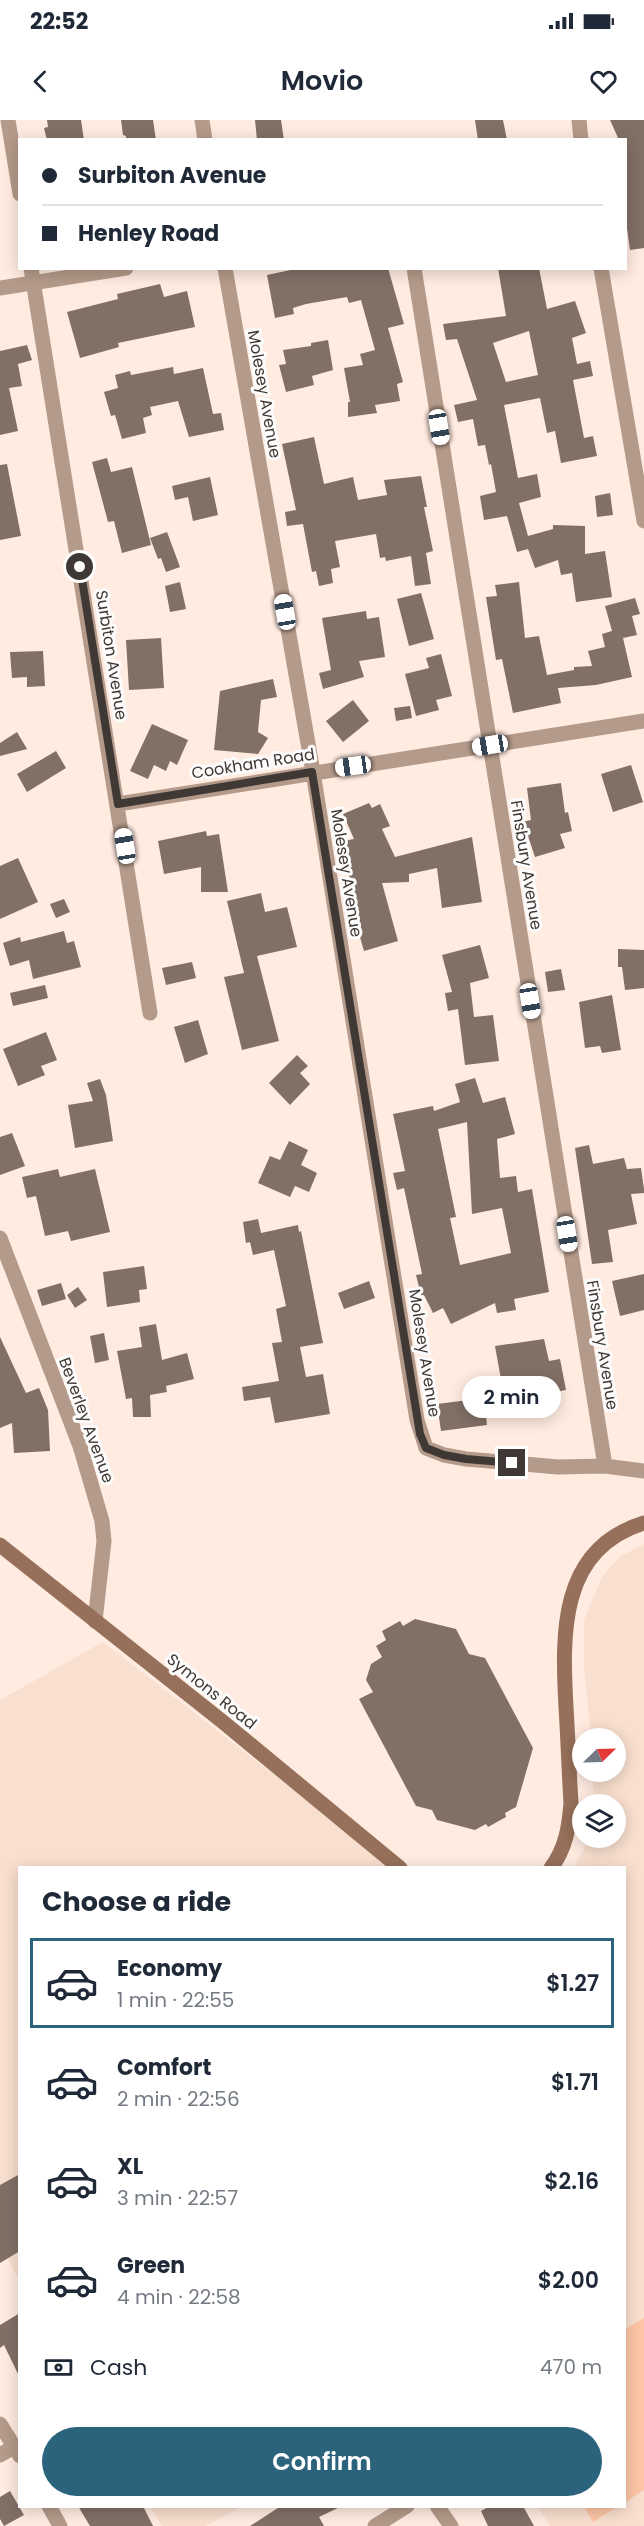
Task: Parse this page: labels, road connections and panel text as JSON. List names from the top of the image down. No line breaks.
{"streets":{"main road":["Symons Road"],"street":["Molesey Avenue","Surbiton Avenue","Cookham Road","Finsbury Avenue","Beverley Avenue"]},"crossings":[["Molesey Avenue","Cookham Road"],["Molesey Avenue","Finsbury Avenue"],["Surbiton Avenue","Cookham Road"],["Cookham Road","Finsbury Avenue"],["Beverley Avenue","Symons Road"]],"north":"top right","page":{"status":"22:52","header":"Movio","banner":["Surbiton Avenue","Henley Road"],"bubble":"2 min","heading":"Choose a ride","list":[{"name":"Economy","note":"1 min · 22:55","value":"$1.27"},{"name":"Comfort","note":"2 min · 22:56","value":"$1.71"},{"name":"XL","note":"3 min · 22:57","value":"$2.16"},{"name":"Green","note":"4 min · 22:58","value":"$2.00"}],"pay":["Cash","470 m"],"buttons":"Confirm"}}
